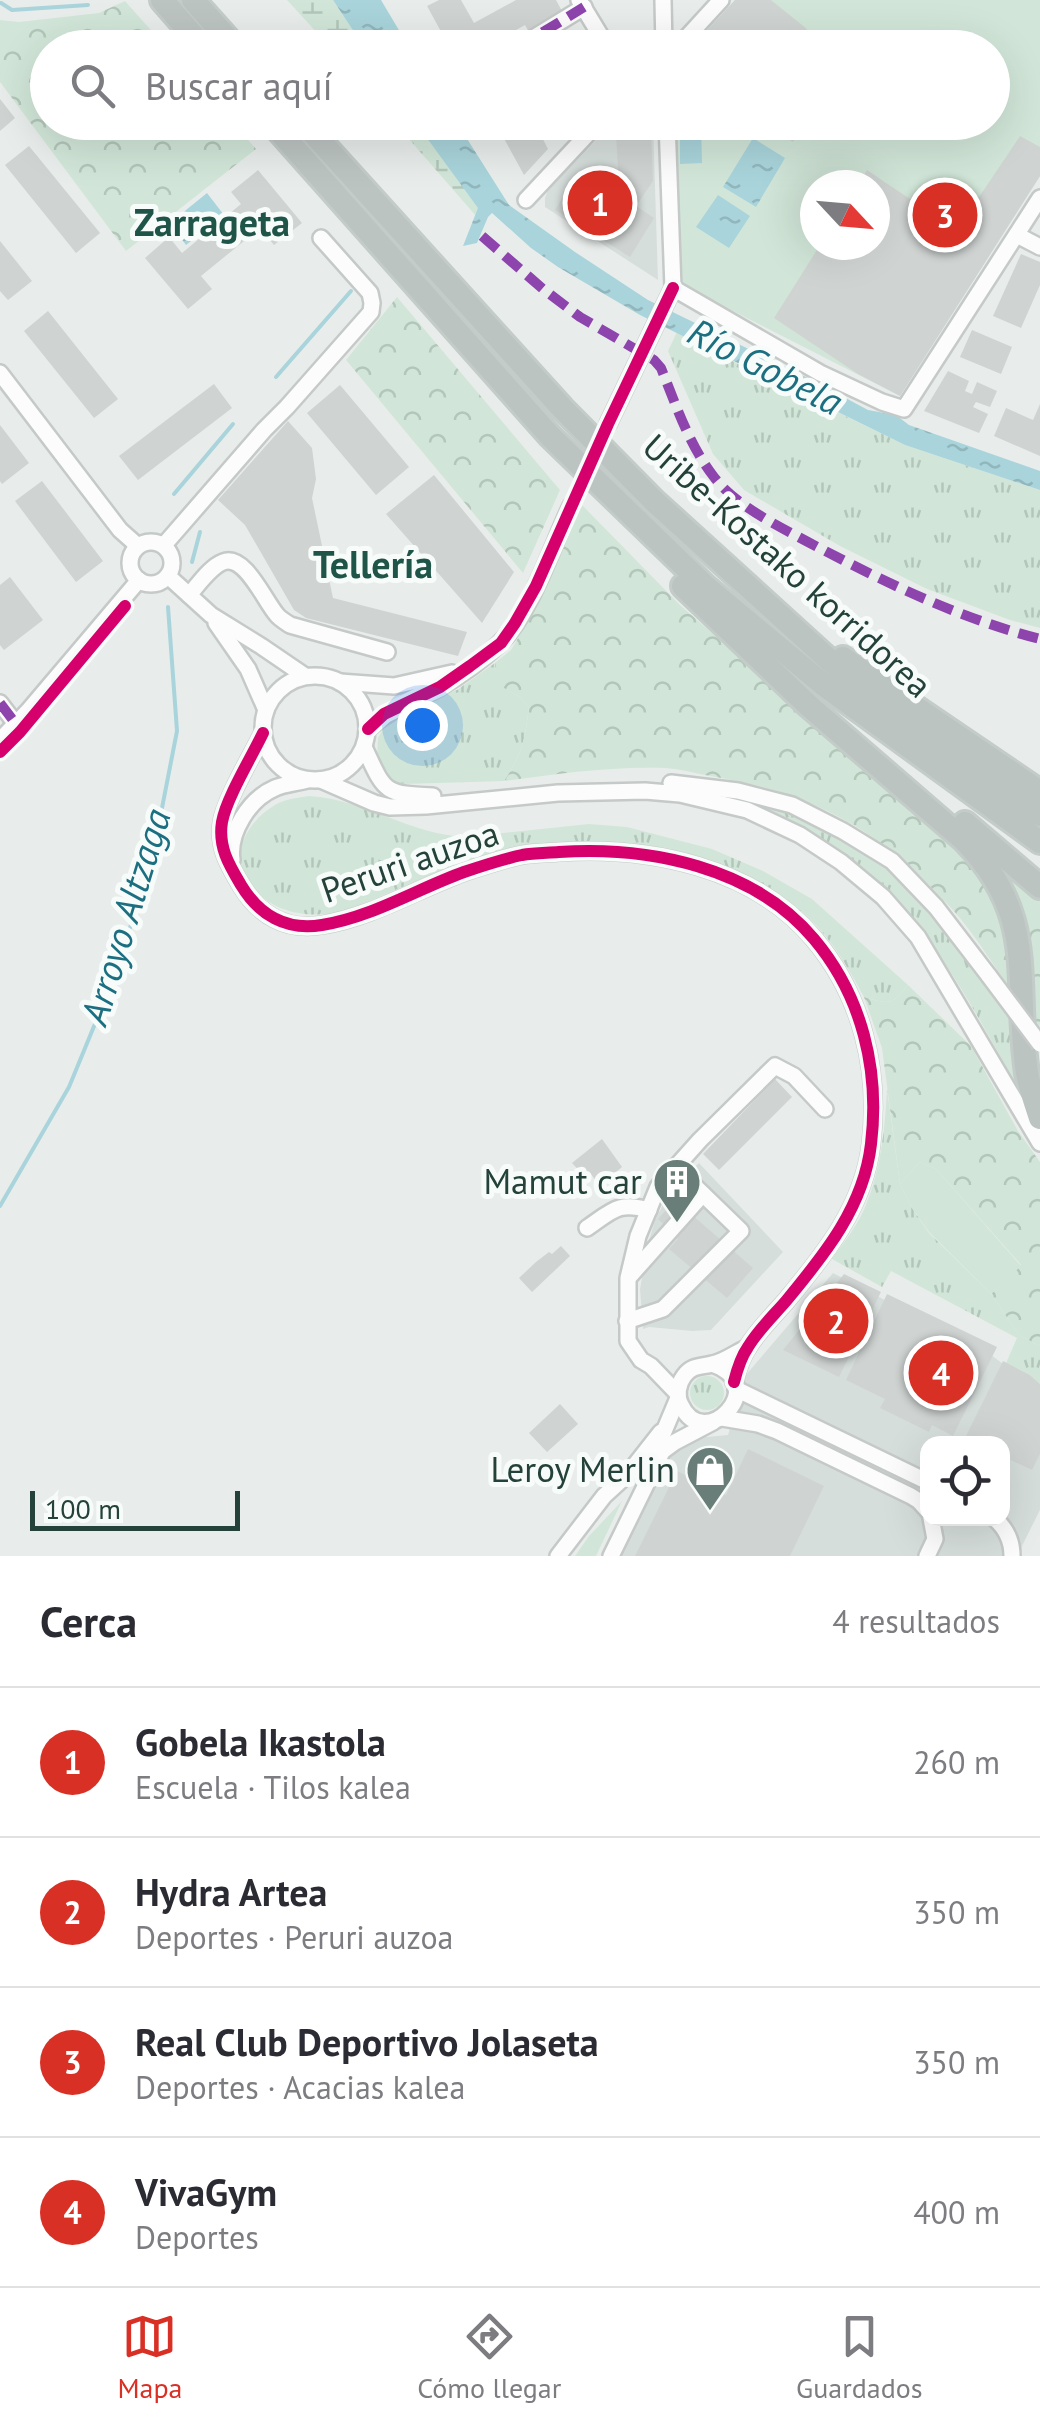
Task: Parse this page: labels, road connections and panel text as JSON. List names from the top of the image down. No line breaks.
{"streets":{"highway":["Uribe-Kostako korridorea"],"street":["Peruri auzoa"]},"districts":["Zarrageta","Tellería"],"water":["Río Gobela","Arroyo Altzaga"],"places":{"building":["Mamut car"],"shop":["Leroy Merlin"]},"scale_bar":"100 m","north":"bottom right","page":{"search":"Buscar aquí","pins":["1","3","2","4"],"scale":"100 m","heading":["Cerca","4 resultados"],"list":[{"mark":"1","name":"Gobela Ikastola","note":"Escuela · Tilos kalea","value":"260 m"},{"mark":"2","name":"Hydra Artea","note":"Deportes · Peruri auzoa","value":"350 m"},{"mark":"3","name":"Real Club Deportivo Jolaseta","note":"Deportes · Acacias kalea","value":"350 m"},{"mark":"4","name":"VivaGym","note":"Deportes","value":"400 m"}],"nav":["Mapa","Cómo llegar","Guardados"]}}
